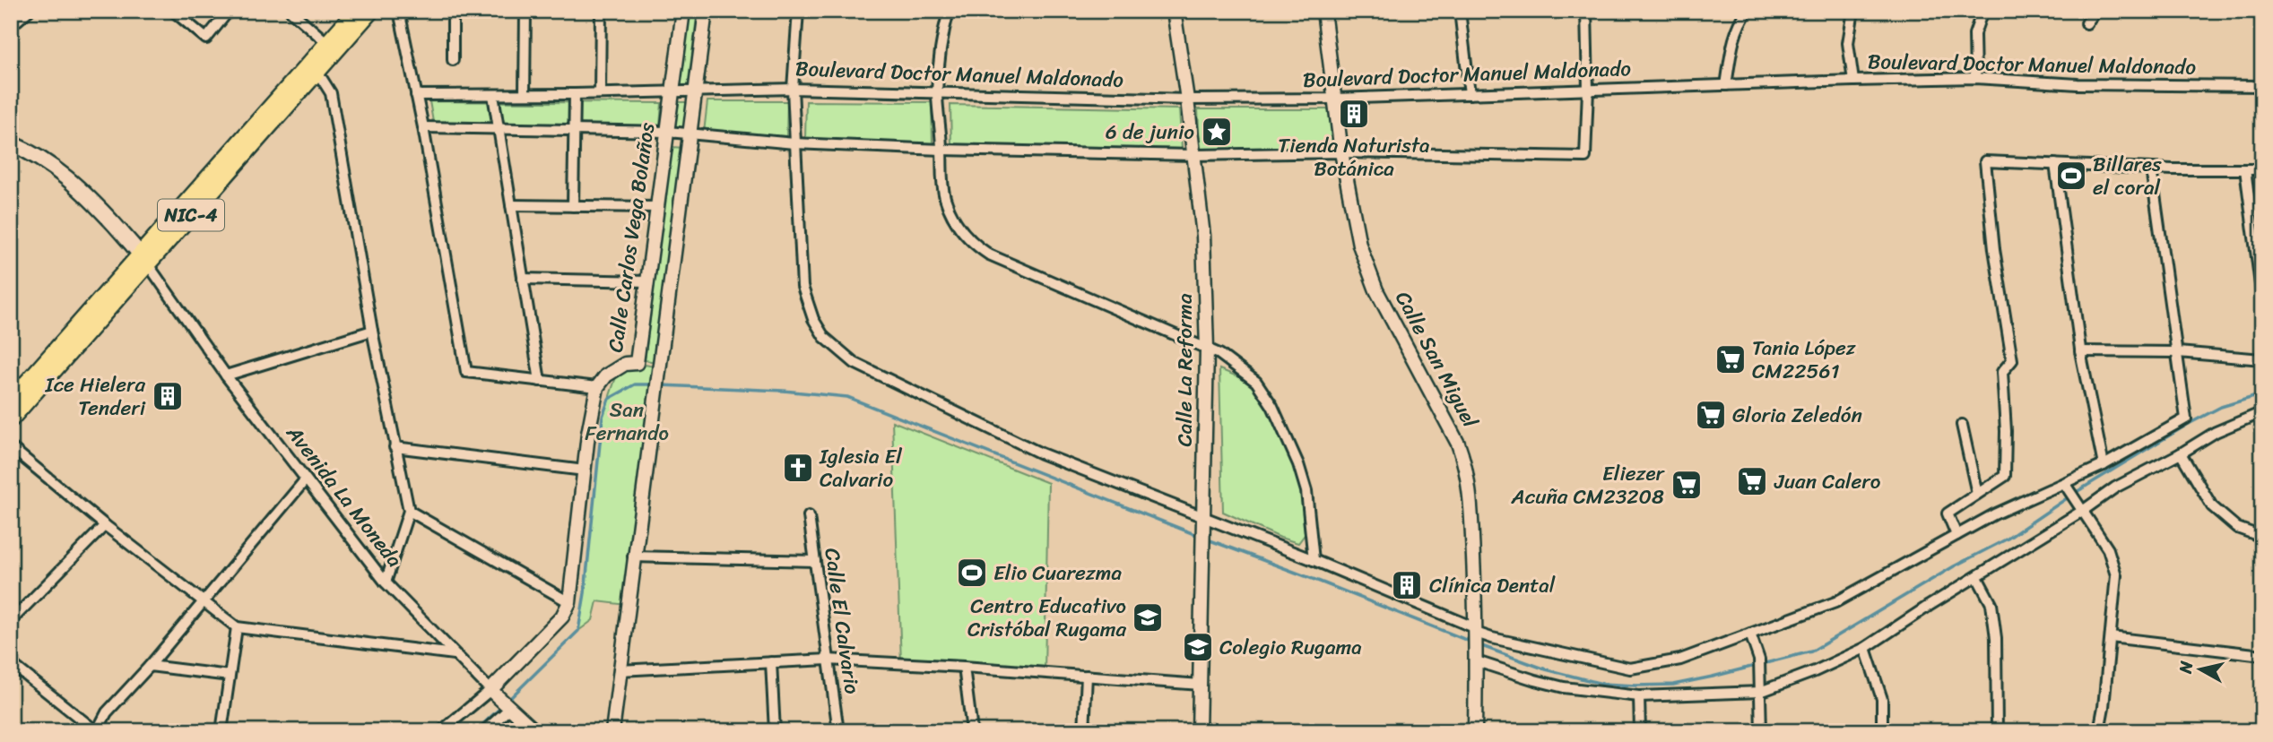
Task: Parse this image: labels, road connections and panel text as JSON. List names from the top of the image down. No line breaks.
{"streets":{"highway":["NIC-4"],"street":["Boulevard Doctor Manuel Maldonado","Calle Carlos Vega Bolaños","Calle San Miguel","Calle La Reforma","Avenida La Moneda","Calle El Calvario"]},"crossings":[["Boulevard Doctor Manuel Maldonado","Calle Carlos Vega Bolaños"],["Boulevard Doctor Manuel Maldonado","Calle San Miguel"],["Boulevard Doctor Manuel Maldonado","Calle La Reforma"],["NIC-4","Avenida La Moneda"]],"parks":["San Fernando"],"places":{"building":["Tienda Naturista Botánica","Ice Hielera Tenderi","Clínica Dental"],"place":["6 de junio"],"sports":["Billares el coral","Elio Cuarezma"],"supermarket":["Tania López CM22561","Gloria Zeledón","Juan Calero","Eliezer Acuña CM23208"],"church":["Iglesia El Calvario"],"school or university":["Centro Educativo Cristóbal Rugama","Colegio Rugama"]},"north":"left"}
